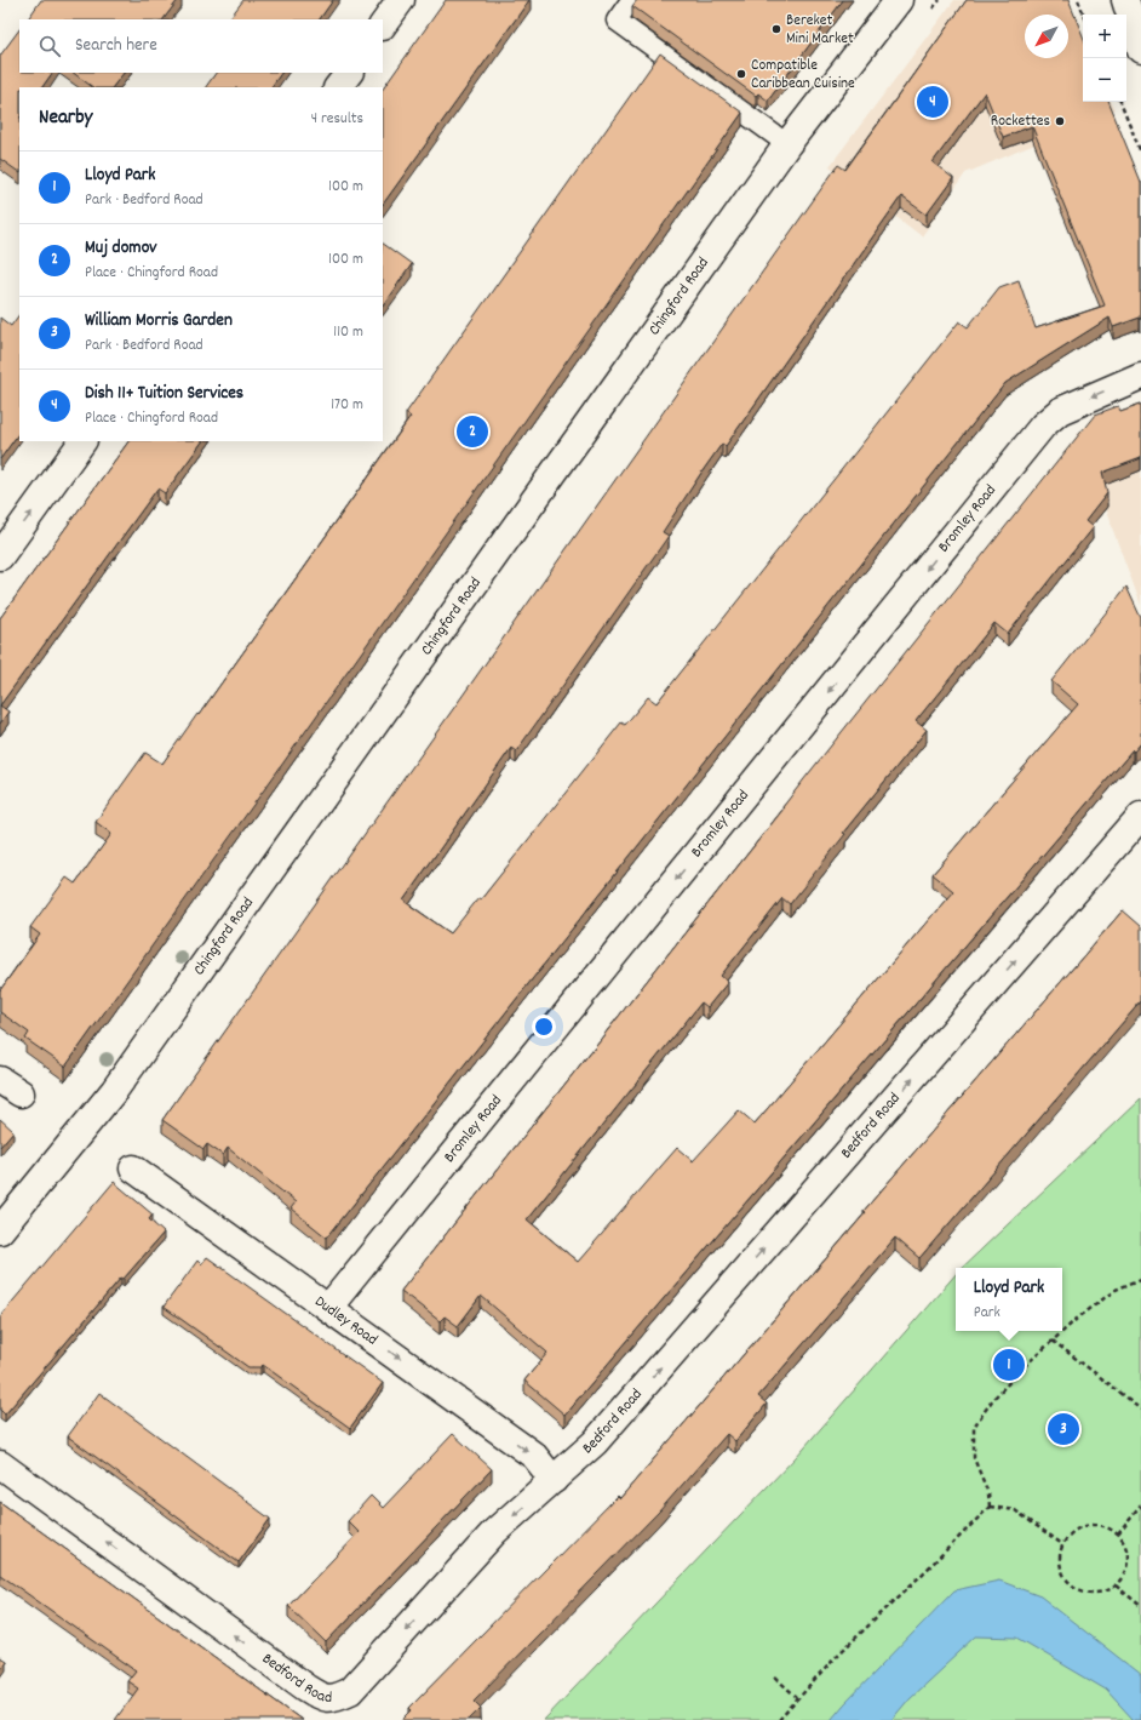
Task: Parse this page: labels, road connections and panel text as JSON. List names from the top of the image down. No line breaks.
{"streets":{"street":["Chingford Road","Bromley Road","Bedford Road","Dudley Road"]},"crossings":[["Bromley Road","Dudley Road"],["Bedford Road","Dudley Road"]],"one_way":["Bromley Road","Dudley Road"],"places":["Bereket Mini Market","Compatible Caribbean Cuisine","Rockettes"],"north":"bottom left","page":{"map_buttons":["+","−"],"search":"Search here","pins":["4","2","1","3"],"heading":["Nearby","4 results"],"list":[{"mark":"1","name":"Lloyd Park","note":"Park · Bedford Road","value":"100 m"},{"mark":"2","name":"Muj domov","note":"Place · Chingford Road","value":"100 m"},{"mark":"3","name":"William Morris Garden","note":"Park · Bedford Road","value":"110 m"},{"mark":"4","name":"Dish 11+ Tuition Services","note":"Place · Chingford Road","value":"170 m"}],"popup":["Lloyd Park","Park"]}}
